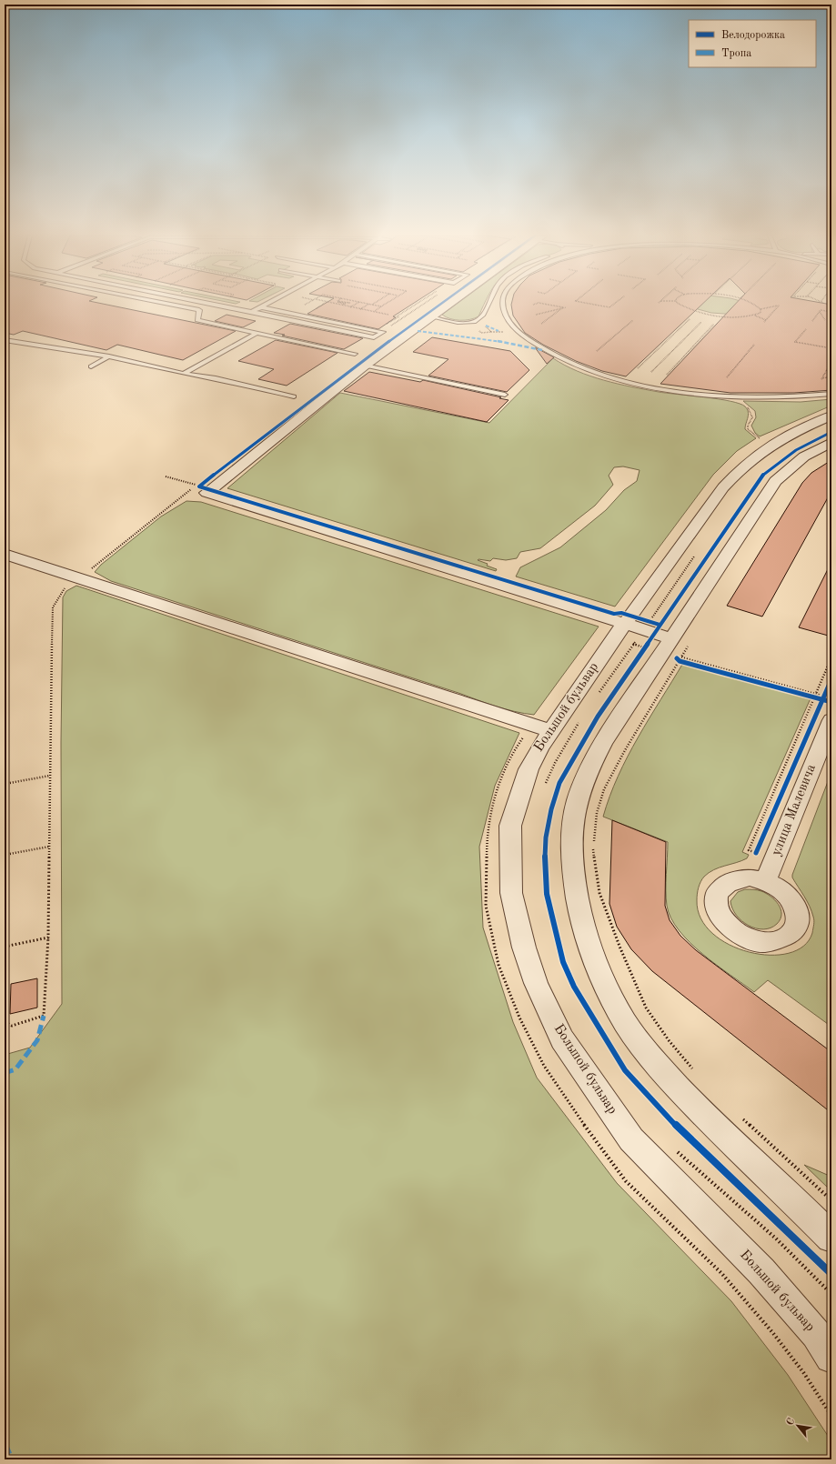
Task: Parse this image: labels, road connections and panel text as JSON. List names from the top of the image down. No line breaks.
{"streets":{"street":["Большой бульвар","улица Малевича"]},"legend":["Велодорожка","Тропа"],"north":"top left"}
